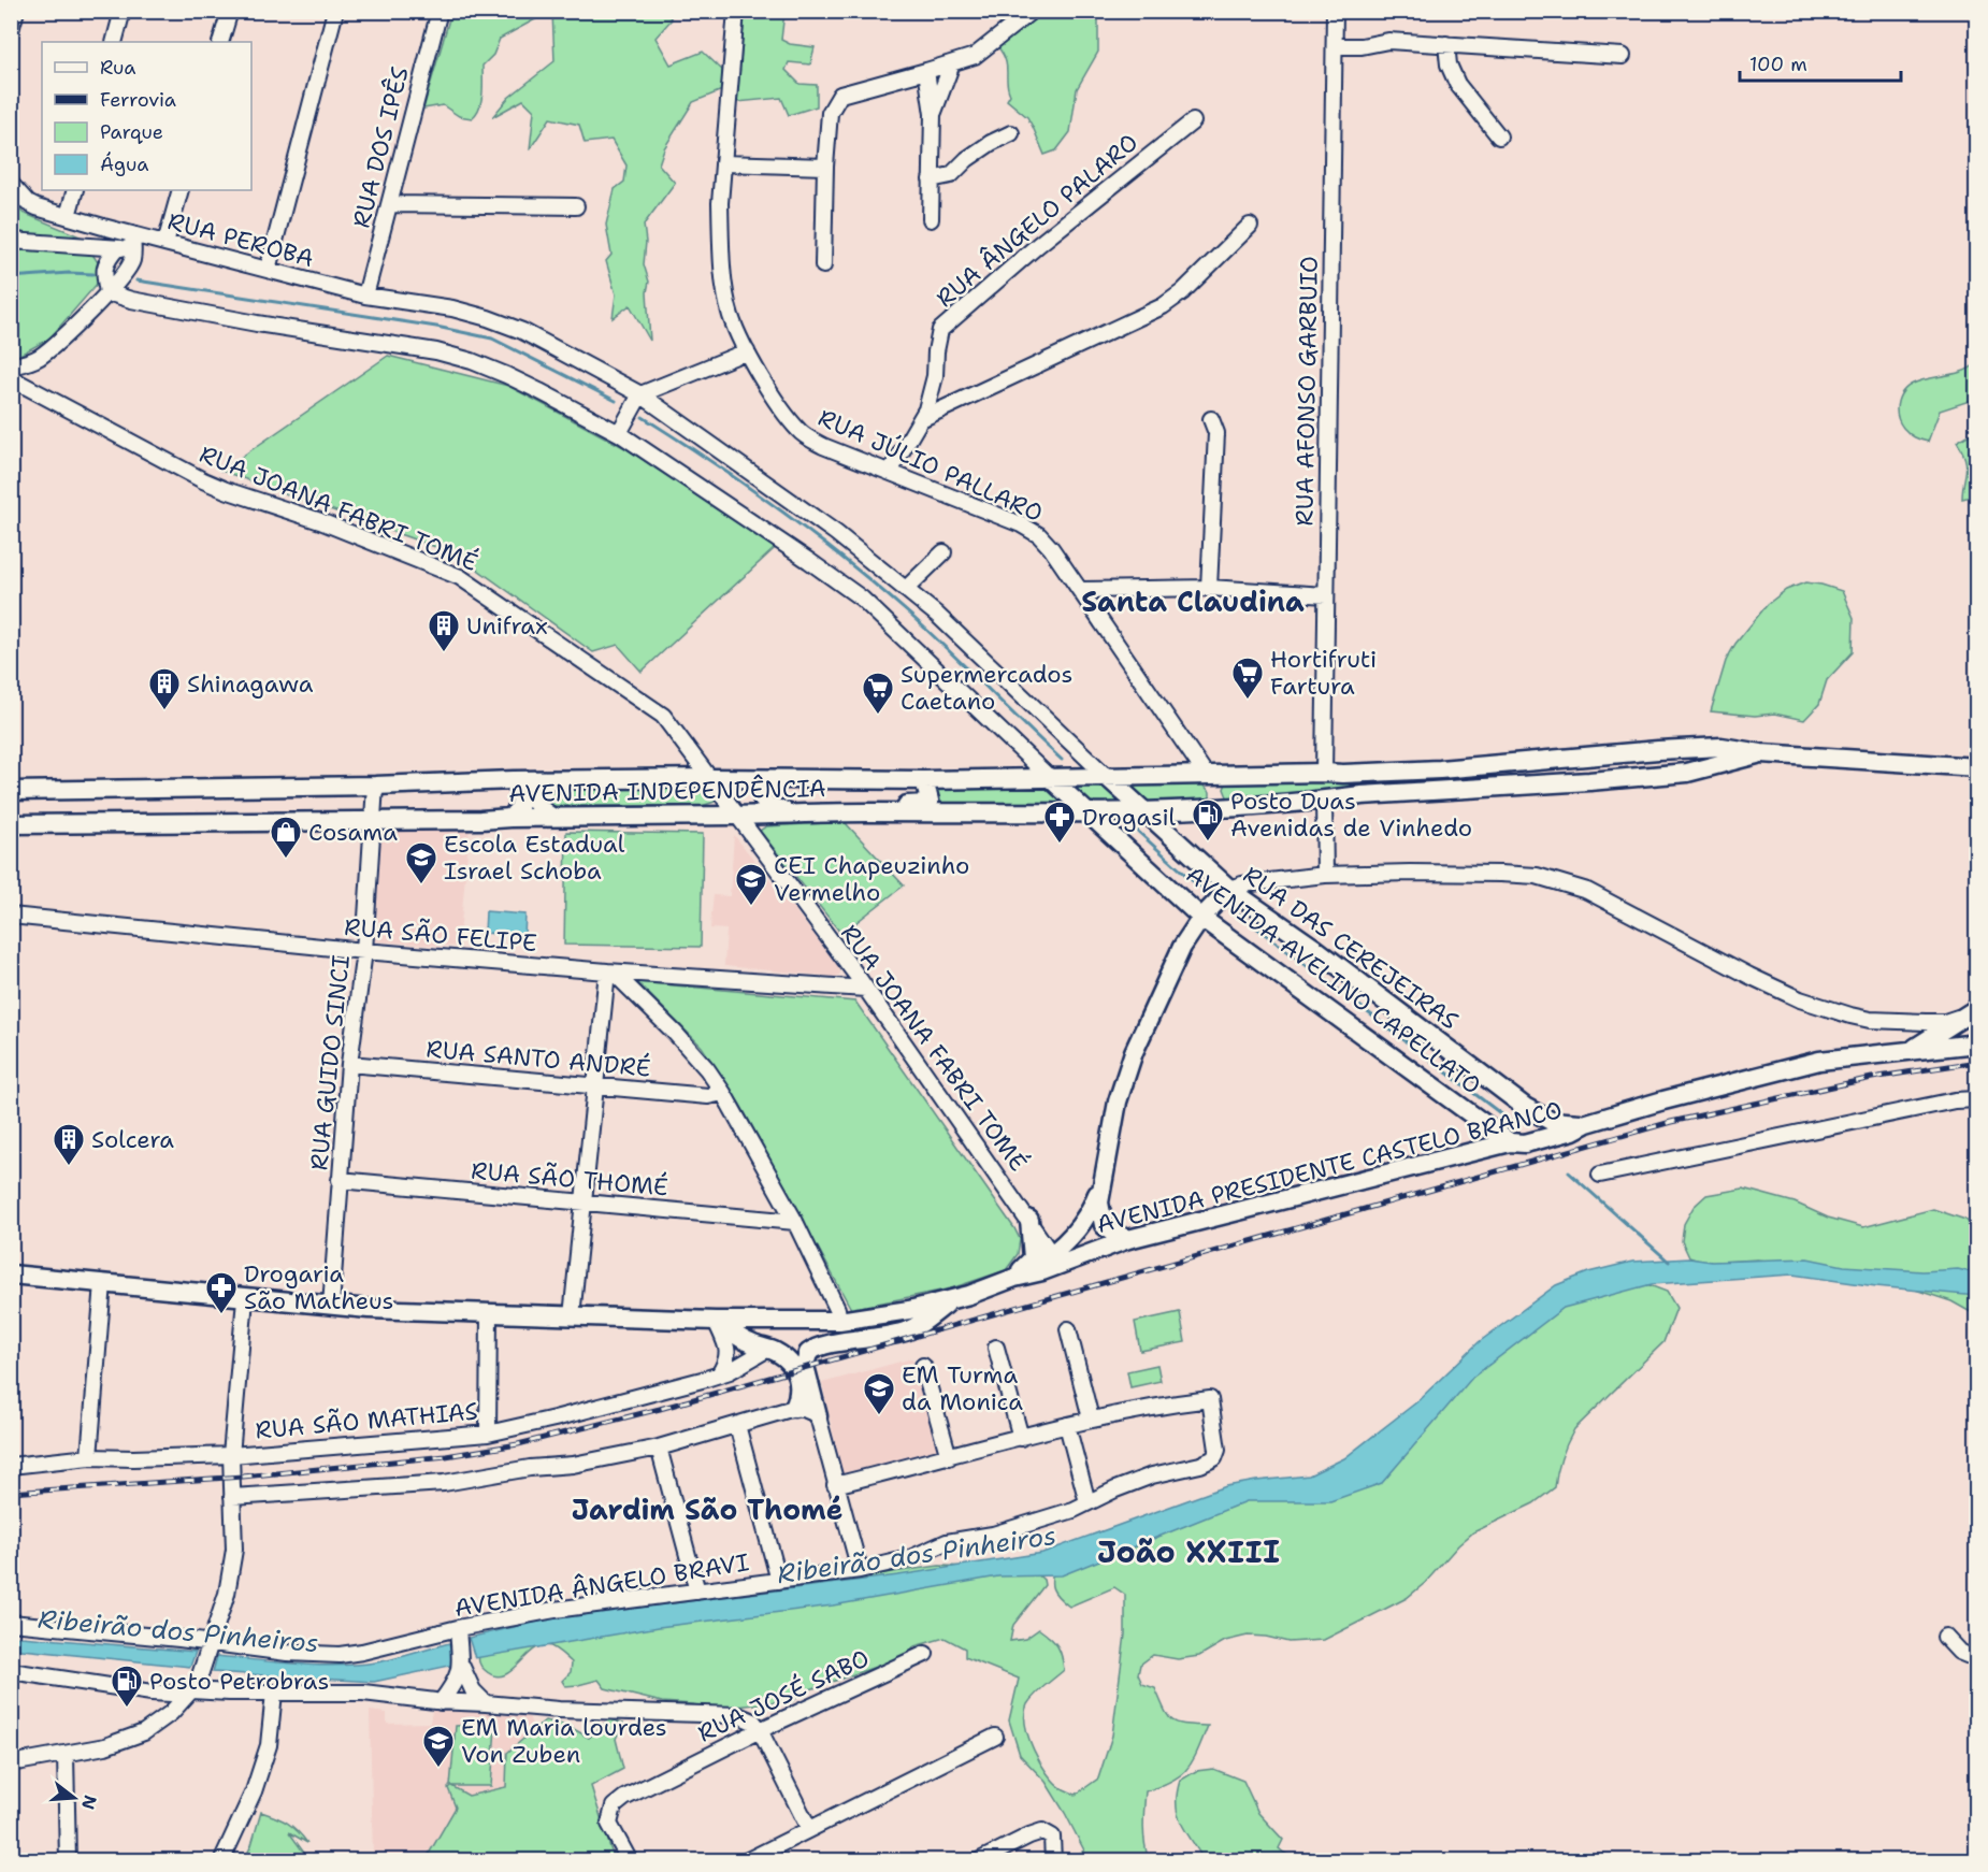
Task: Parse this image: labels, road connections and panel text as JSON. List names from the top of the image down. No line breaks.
{"streets":{"main road":["AVENIDA INDEPENDÊNCIA","RUA DAS CEREJEIRAS","AVENIDA AVELINO CAPELLATO","AVENIDA PRESIDENTE CASTELO BRANCO"],"street":["RUA DOS IPÊS","RUA ÂNGELO PALARO","RUA PEROBA","RUA AFONSO GARBUIO","RUA JÚLIO PALLARO","RUA JOANA FABRI TOMÉ","RUA SÃO FELIPE","RUA SANTO ANDRÉ","RUA GUIDO SINCI","RUA SÃO THOMÉ","RUA SÃO MATHIAS","AVENIDA ÂNGELO BRAVI","RUA JOSÉ SABO"]},"crossings":[["RUA DOS IPÊS","RUA PEROBA"],["RUA ÂNGELO PALARO","RUA JÚLIO PALLARO"],["RUA AFONSO GARBUIO","AVENIDA INDEPENDÊNCIA"],["RUA JÚLIO PALLARO","AVENIDA INDEPENDÊNCIA"],["RUA JOANA FABRI TOMÉ","AVENIDA INDEPENDÊNCIA"],["RUA JOANA FABRI TOMÉ","RUA SÃO FELIPE"],["AVENIDA INDEPENDÊNCIA","RUA DAS CEREJEIRAS"],["AVENIDA INDEPENDÊNCIA","AVENIDA AVELINO CAPELLATO"],["AVENIDA INDEPENDÊNCIA","RUA GUIDO SINCI"],["RUA SÃO FELIPE","RUA GUIDO SINCI"],["RUA DAS CEREJEIRAS","AVENIDA PRESIDENTE CASTELO BRANCO"],["AVENIDA AVELINO CAPELLATO","AVENIDA PRESIDENTE CASTELO BRANCO"],["RUA SANTO ANDRÉ","RUA GUIDO SINCI"],["RUA GUIDO SINCI","AVENIDA PRESIDENTE CASTELO BRANCO"],["RUA GUIDO SINCI","RUA SÃO THOMÉ"]],"districts":["Santa Claudina","Jardim São Thomé","João XXIII"],"water":["Ribeirão dos Pinheiros"],"places":{"building":["Unifrax","Shinagawa","Solcera"],"supermarket":["Hortifruti Fartura","Supermercados Caetano"],"fuel station":["Posto Duas Avenidas de Vinhedo","Posto Petrobras"],"pharmacy":["Drogasil","Drogaria São Matheus"],"shop":["Cosama"],"school or university":["Escola Estadual Israel Schoba","CEI Chapeuzinho Vermelho","EM Turma da Monica","EM Maria lourdes Von Zuben"]},"legend":["Rua","Ferrovia","Parque","Água"],"scale_bar":"100 m","north":"right"}
